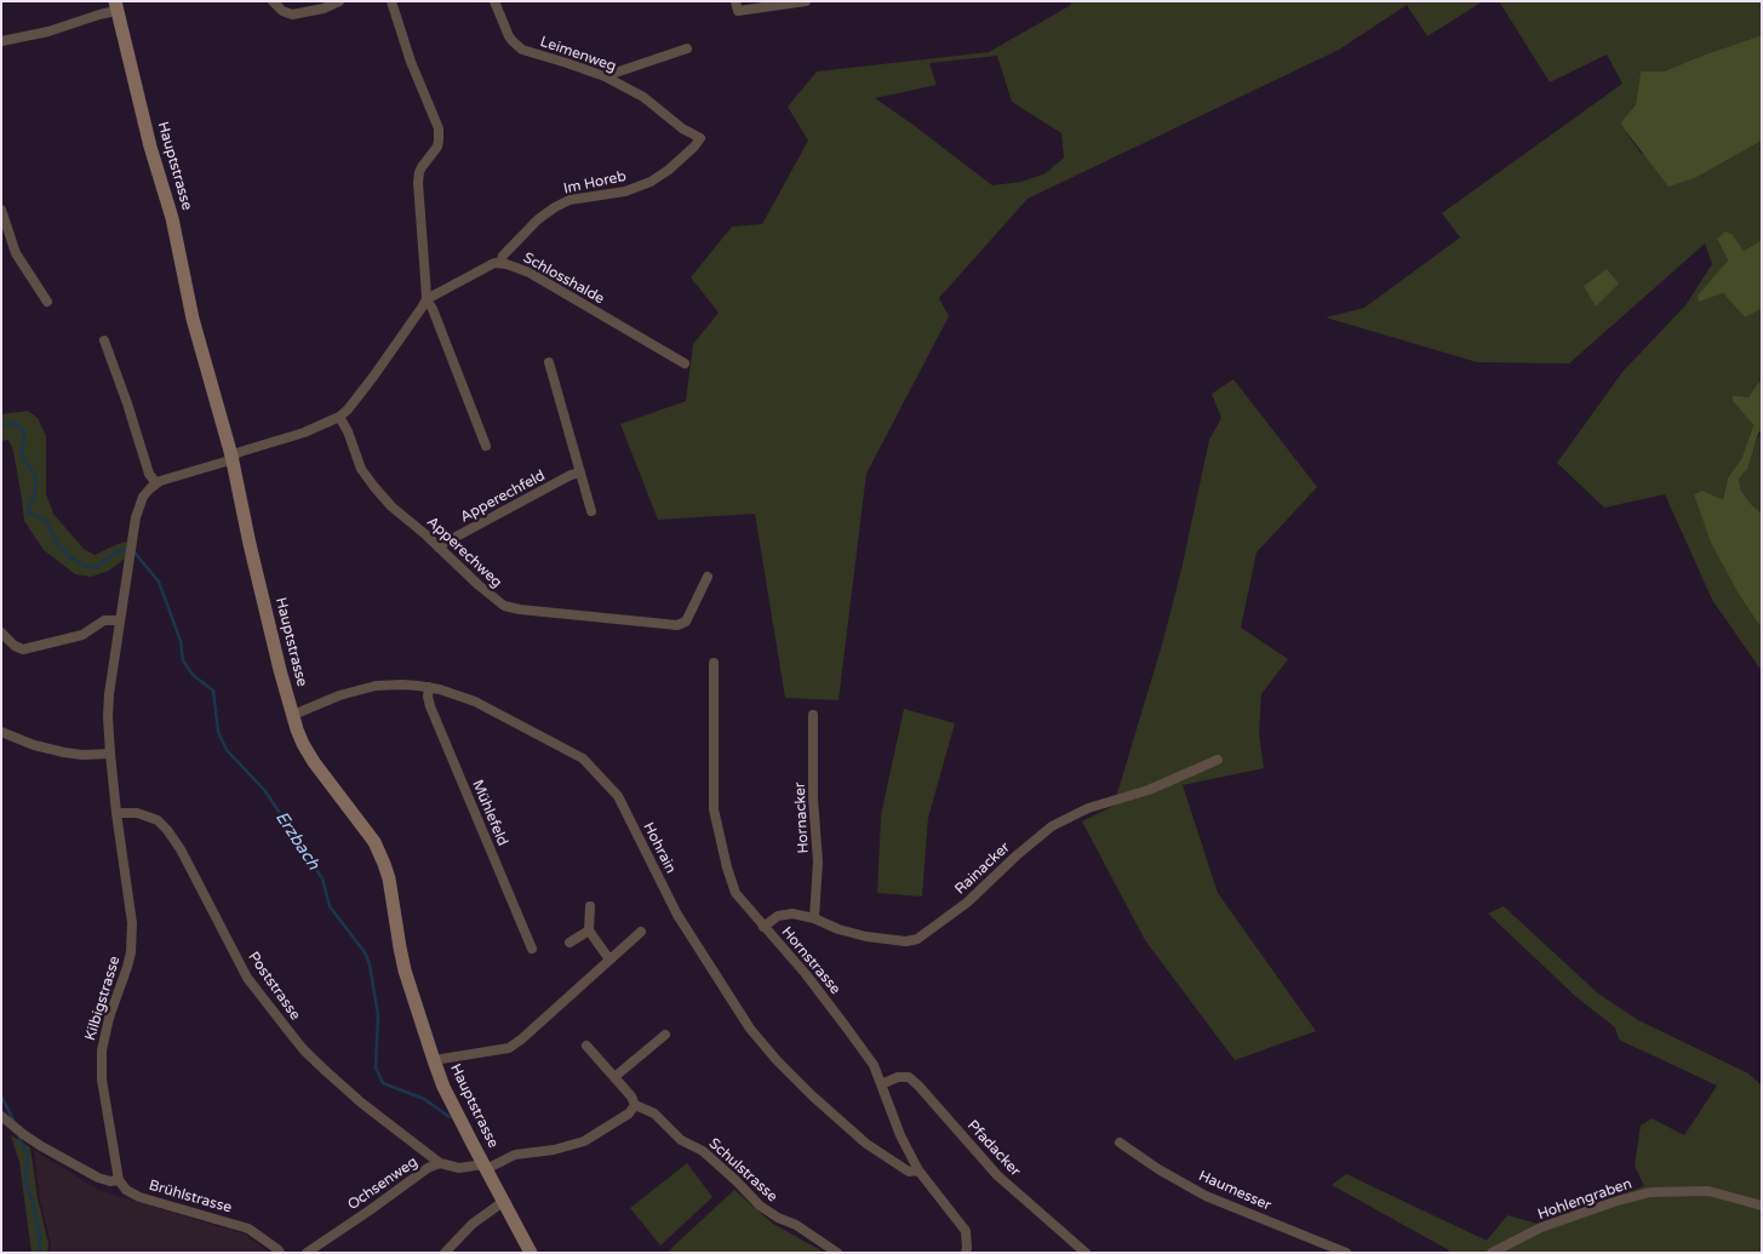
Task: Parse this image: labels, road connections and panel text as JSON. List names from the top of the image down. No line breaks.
{"streets":{"main road":["Hauptstrasse"],"street":["Leimenweg","Im Horeb","Schlosshalde","Apperechfeld","Apperechweg","Mühlefeld","Hornacker","Hohrain","Rainacker","Hornstrasse","Poststrasse","Kilbigstrasse","Pfadacker","Schulstrasse","Ochsenweg","Haumesser","Brühlstrasse","Hohlengraben"]},"crossings":[["Leimenweg","Im Horeb"],["Hauptstrasse","Hohrain"],["Hauptstrasse","Ochsenweg"],["Im Horeb","Schlosshalde"],["Apperechfeld","Apperechweg"],["Mühlefeld","Hohrain"],["Hornacker","Rainacker"],["Hohrain","Hornstrasse"],["Rainacker","Hornstrasse"],["Hornstrasse","Pfadacker"],["Poststrasse","Kilbigstrasse"],["Poststrasse","Ochsenweg"],["Kilbigstrasse","Brühlstrasse"]],"water":["Erzbach"]}
